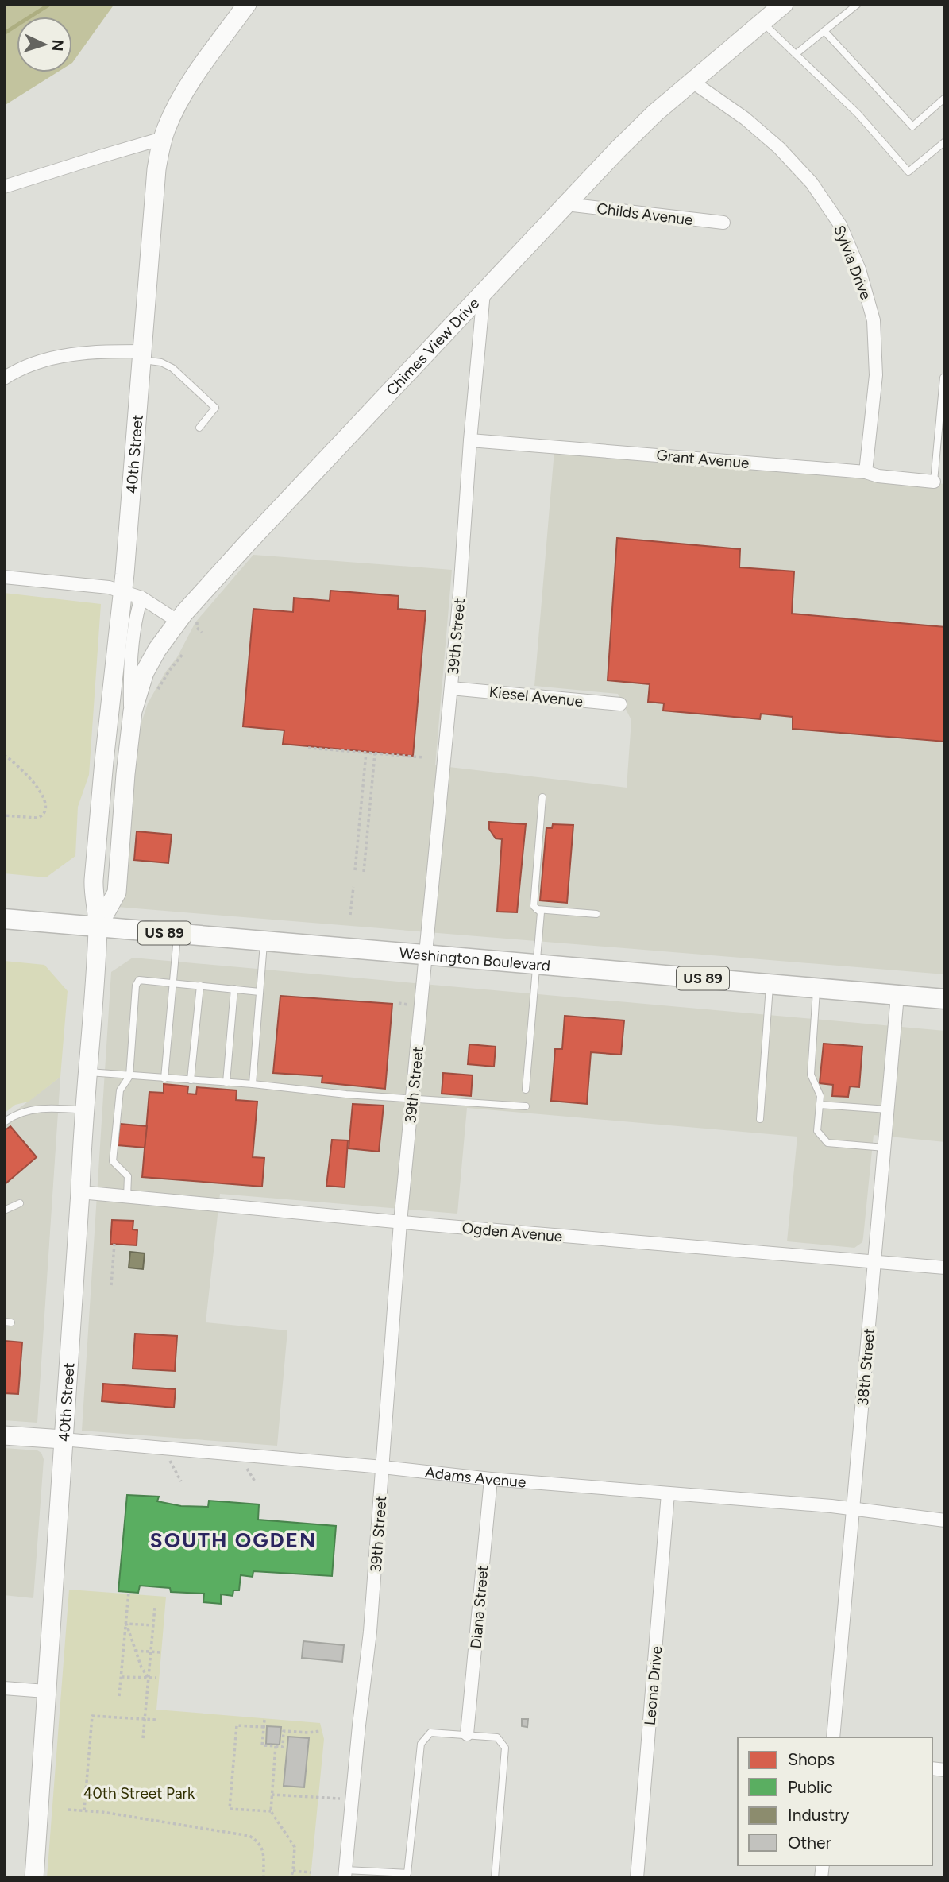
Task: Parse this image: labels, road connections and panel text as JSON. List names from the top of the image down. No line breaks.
{"streets":{"main road":["Chimes View Drive","40th Street","US 89","Washington Boulevard","Adams Avenue"],"street":["Childs Avenue","Sylvia Drive","Grant Avenue","39th Street","Kiesel Avenue","Ogden Avenue","38th Street","Diana Street","Leona Drive"]},"crossings":[["Childs Avenue","Chimes View Drive"],["Sylvia Drive","Chimes View Drive"],["Sylvia Drive","Grant Avenue"],["Chimes View Drive","40th Street"],["Chimes View Drive","39th Street"],["40th Street","Washington Boulevard"],["40th Street","Ogden Avenue"],["40th Street","Adams Avenue"],["Grant Avenue","39th Street"],["39th Street","Kiesel Avenue"],["39th Street","Washington Boulevard"],["39th Street","Ogden Avenue"],["39th Street","Adams Avenue"],["Washington Boulevard","38th Street"],["Ogden Avenue","38th Street"],["38th Street","Adams Avenue"],["Adams Avenue","Diana Street"],["Adams Avenue","Leona Drive"]],"districts":["SOUTH OGDEN"],"parks":["40th Street Park"],"legend":["Shops","Public","Industry","Other"],"north":"right"}
